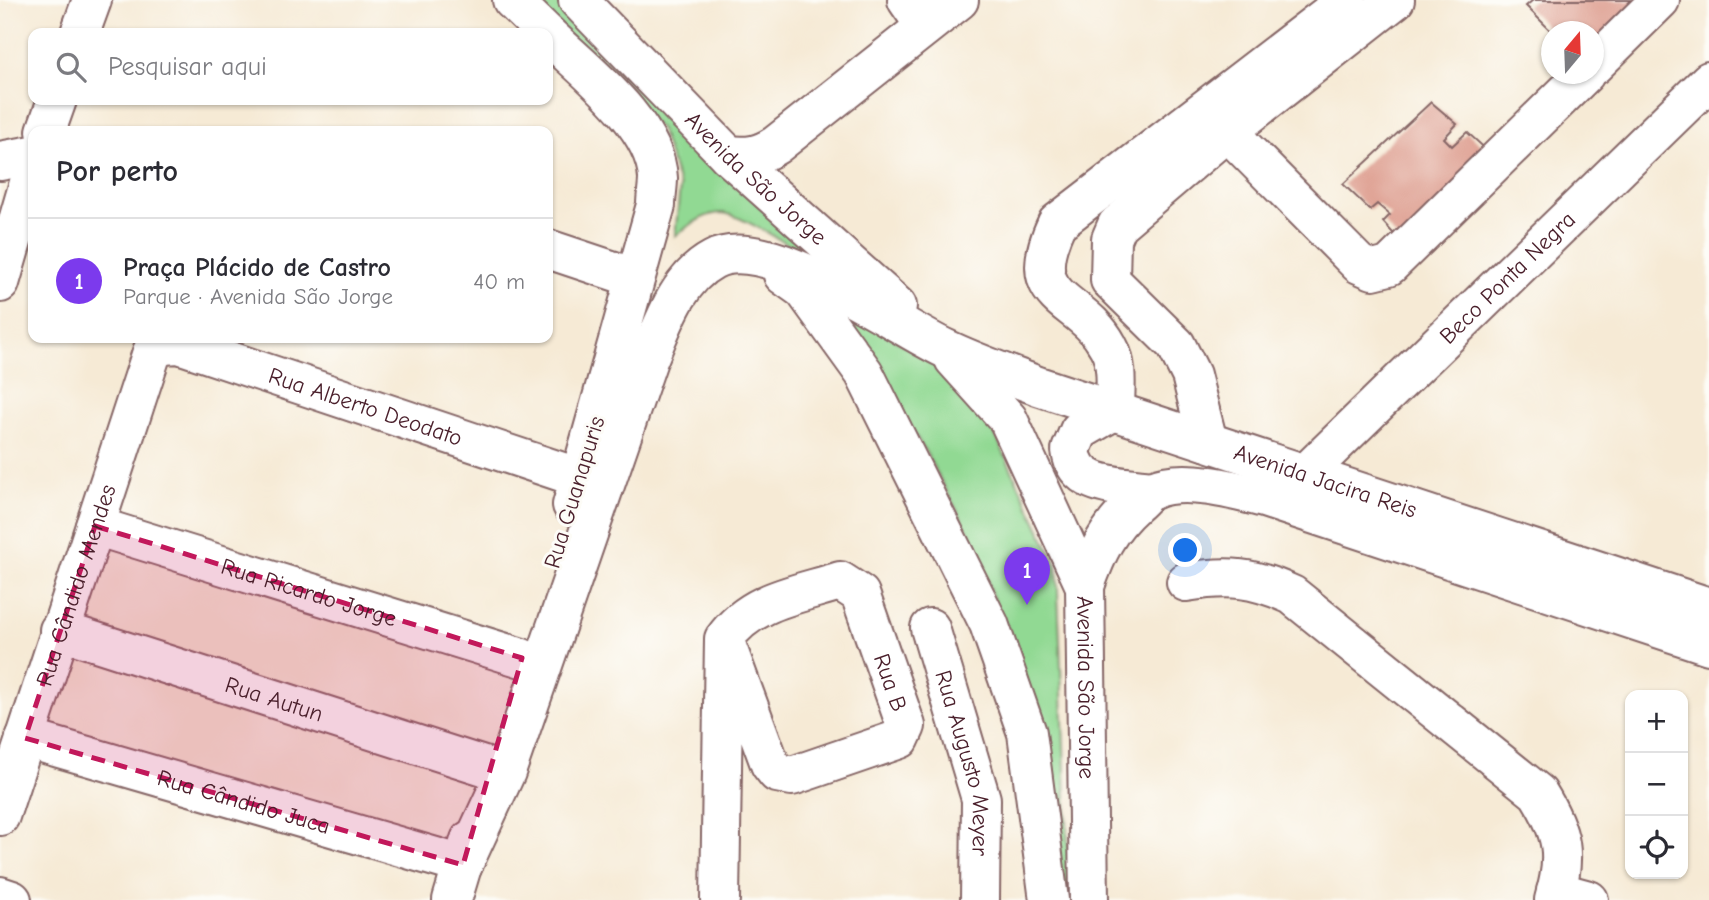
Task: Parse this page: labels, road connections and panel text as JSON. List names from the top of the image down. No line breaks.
{"streets":{"street":["Avenida São Jorge","Beco Ponta Negra","Rua Alberto Deodato","Avenida Jacira Reis","Rua Guanapuris","Rua Cândido Mendes","Rua Ricardo Jorge","Rua B","Rua Autun","Rua Augusto Meyer","Rua Cândido Juca"]},"crossings":[["Avenida São Jorge","Avenida Jacira Reis"],["Avenida São Jorge","Rua Guanapuris"],["Beco Ponta Negra","Avenida Jacira Reis"],["Rua Alberto Deodato","Rua Guanapuris"],["Rua Alberto Deodato","Rua Cândido Mendes"],["Rua Guanapuris","Rua Ricardo Jorge"],["Rua Guanapuris","Rua Autun"],["Rua Guanapuris","Rua Cândido Juca"],["Rua Cândido Mendes","Rua Ricardo Jorge"],["Rua Cândido Mendes","Rua Autun"],["Rua Cândido Mendes","Rua Cândido Juca"]],"north":"top","page":{"search":"Pesquisar aqui","heading":"Por perto","list":[{"mark":"1","name":"Praça Plácido de Castro","note":"Parque · Avenida São Jorge","value":"40 m"}],"pins":"1","map_buttons":["+","−"]}}
